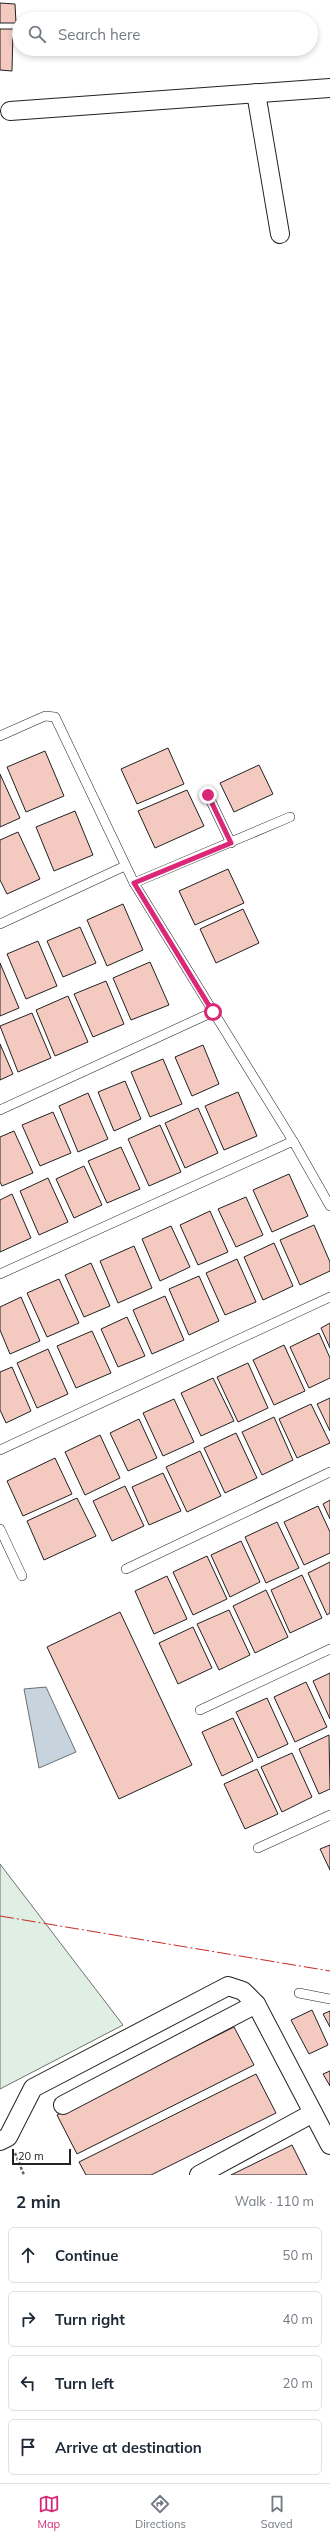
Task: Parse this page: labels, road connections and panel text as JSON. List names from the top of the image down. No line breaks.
{"scale_bar":"20 m","page":{"search":"Search here","scale":"20 m","heading":["2 min","Walk · 110 m"],"list":[["Continue","50 m"],["Turn right","40 m"],["Turn left","20 m"],"Arrive at destination"],"nav":["Map","Directions","Saved"]}}
